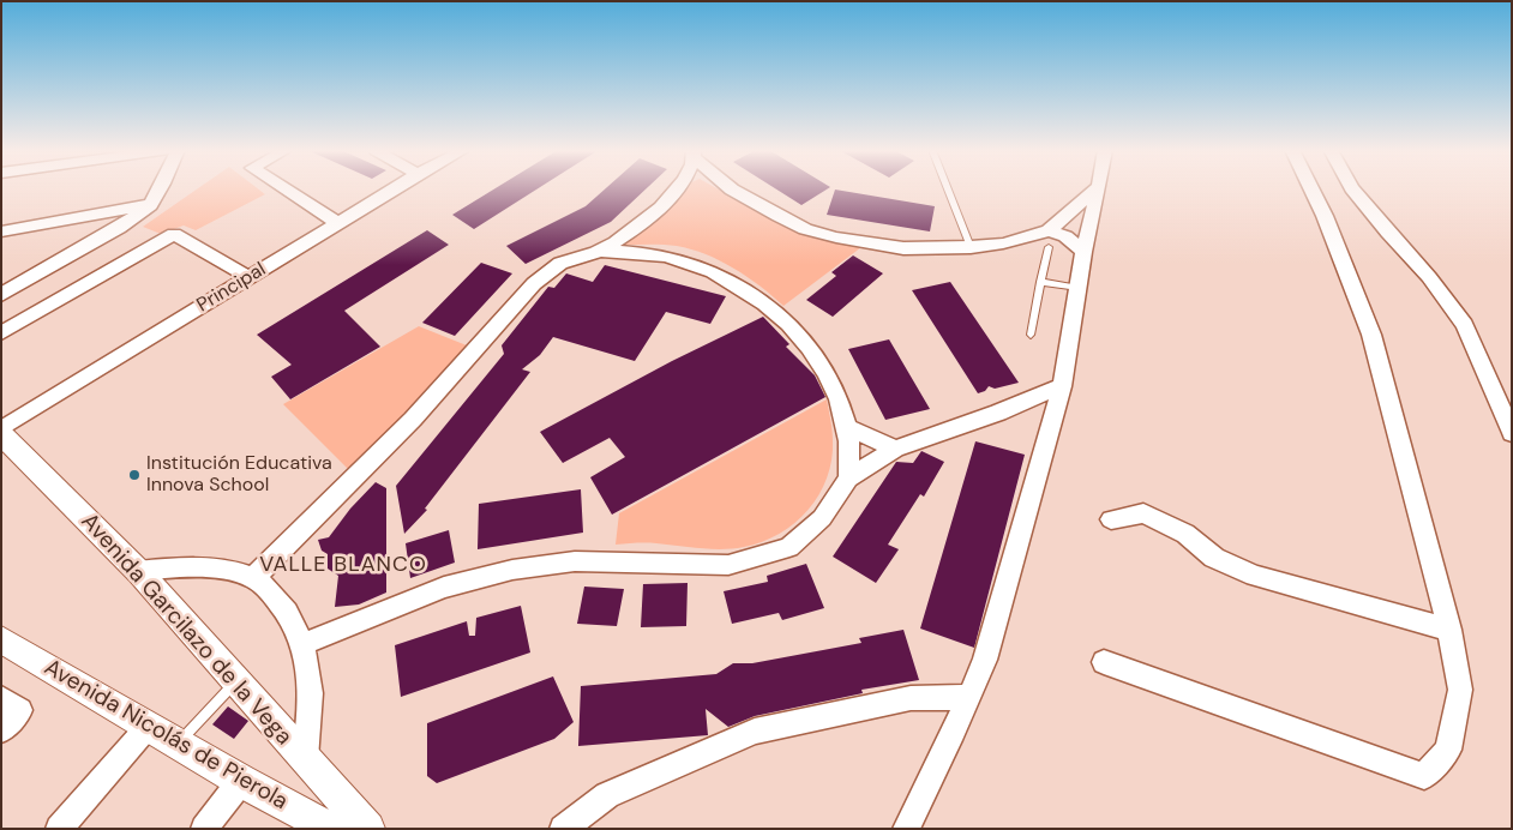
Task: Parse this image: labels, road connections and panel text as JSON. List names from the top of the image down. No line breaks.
{"streets":{"street":["Principal","Avenida Garcilazo de la Vega","Avenida Nicolás de Pierola"]},"districts":["VALLE BLANCO"],"places":["Institución Educativa Innova School"]}
